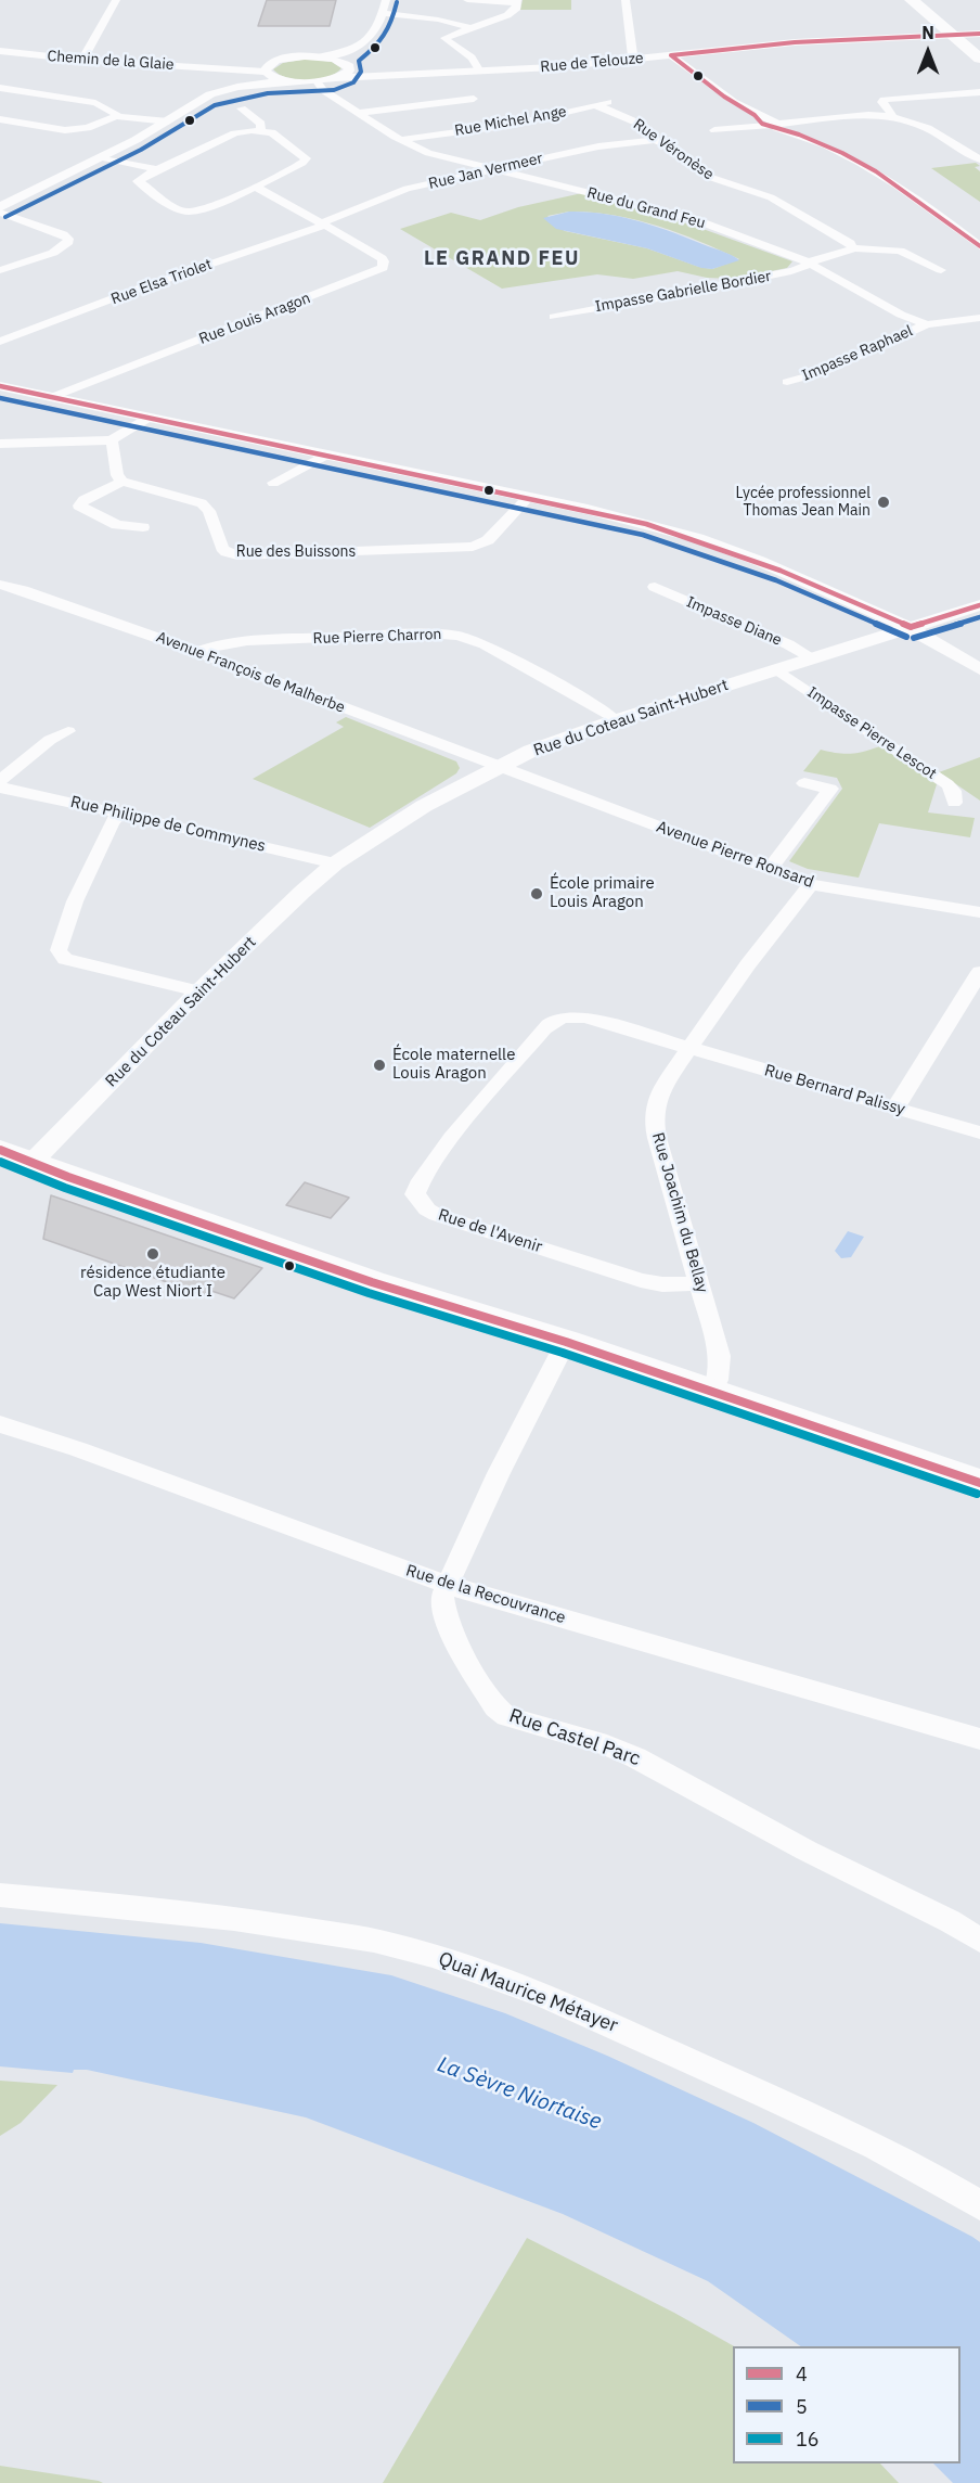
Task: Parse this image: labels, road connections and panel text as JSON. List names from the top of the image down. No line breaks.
{"streets":{"street":["Chemin de la Glaie","Rue de Telouze","Rue Michel Ange","Rue Véronèse","Rue Jan Vermeer","Rue du Grand Feu","Rue Elsa Triolet","Impasse Gabrielle Bordier","Rue Louis Aragon","Impasse Raphael","Rue des Buissons","Impasse Diane","Rue Pierre Charron","Avenue François de Malherbe","Rue du Coteau Saint-Hubert","Impasse Pierre Lescot","Rue Philippe de Commynes","Avenue Pierre Ronsard","Rue Bernard Palissy","Rue Joachim du Bellay","Rue de l'Avenir","Rue de la Recouvrance","Rue Castel Parc","Quai Maurice Métayer"]},"crossings":[["Chemin de la Glaie","Rue de Telouze"],["Rue de Telouze","Rue du Grand Feu"],["Rue Michel Ange","Rue Véronèse"],["Rue Michel Ange","Rue du Grand Feu"],["Rue Véronèse","Rue Jan Vermeer"],["Rue Jan Vermeer","Rue du Grand Feu"],["Rue Jan Vermeer","Rue Elsa Triolet"],["Rue Jan Vermeer","Rue Louis Aragon"],["Rue du Grand Feu","Impasse Gabrielle Bordier"],["Rue du Grand Feu","Impasse Raphael"],["Rue Elsa Triolet","Rue Louis Aragon"],["Impasse Diane","Rue du Coteau Saint-Hubert"],["Rue Pierre Charron","Avenue François de Malherbe"],["Rue Pierre Charron","Rue du Coteau Saint-Hubert"],["Avenue François de Malherbe","Rue du Coteau Saint-Hubert"],["Avenue François de Malherbe","Avenue Pierre Ronsard"],["Rue du Coteau Saint-Hubert","Impasse Pierre Lescot"],["Rue du Coteau Saint-Hubert","Rue Philippe de Commynes"],["Rue du Coteau Saint-Hubert","Avenue Pierre Ronsard"],["Avenue Pierre Ronsard","Rue Joachim du Bellay"],["Rue Bernard Palissy","Rue Joachim du Bellay"],["Rue Bernard Palissy","Rue de l'Avenir"],["Rue Joachim du Bellay","Rue de l'Avenir"],["Rue de la Recouvrance","Rue Castel Parc"]],"districts":["LE GRAND FEU"],"water":["La Sèvre Niortaise"],"places":["Lycée professionnel Thomas Jean Main","École primaire Louis Aragon","École maternelle Louis Aragon","résidence étudiante Cap West Niort I"],"lines":["transit line 5","transit line 4","transit line 16"],"legend":["4","5","16"],"north":"top"}
